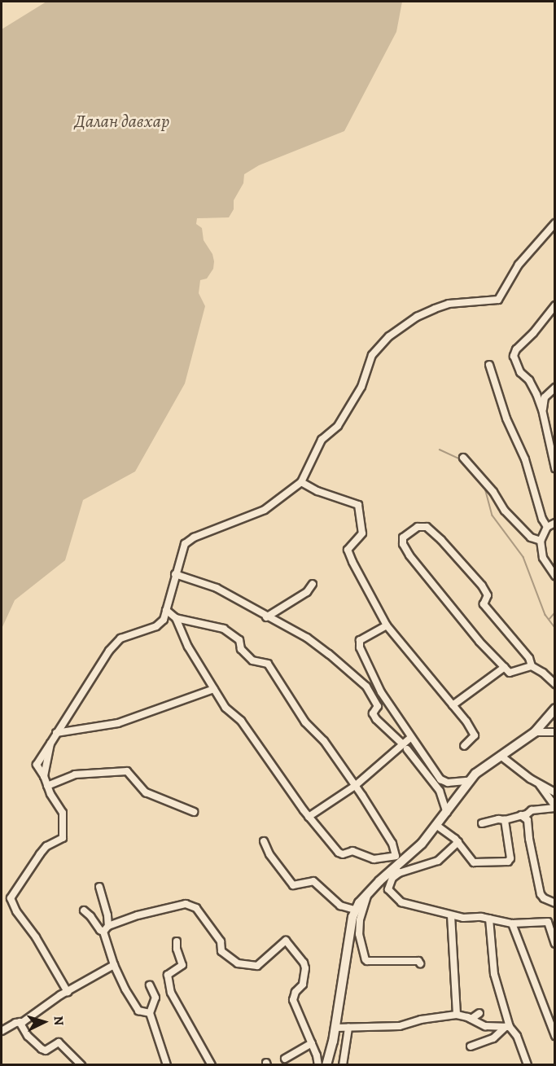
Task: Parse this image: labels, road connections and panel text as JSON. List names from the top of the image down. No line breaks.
{"parks":["Далан давхар"],"north":"right"}
